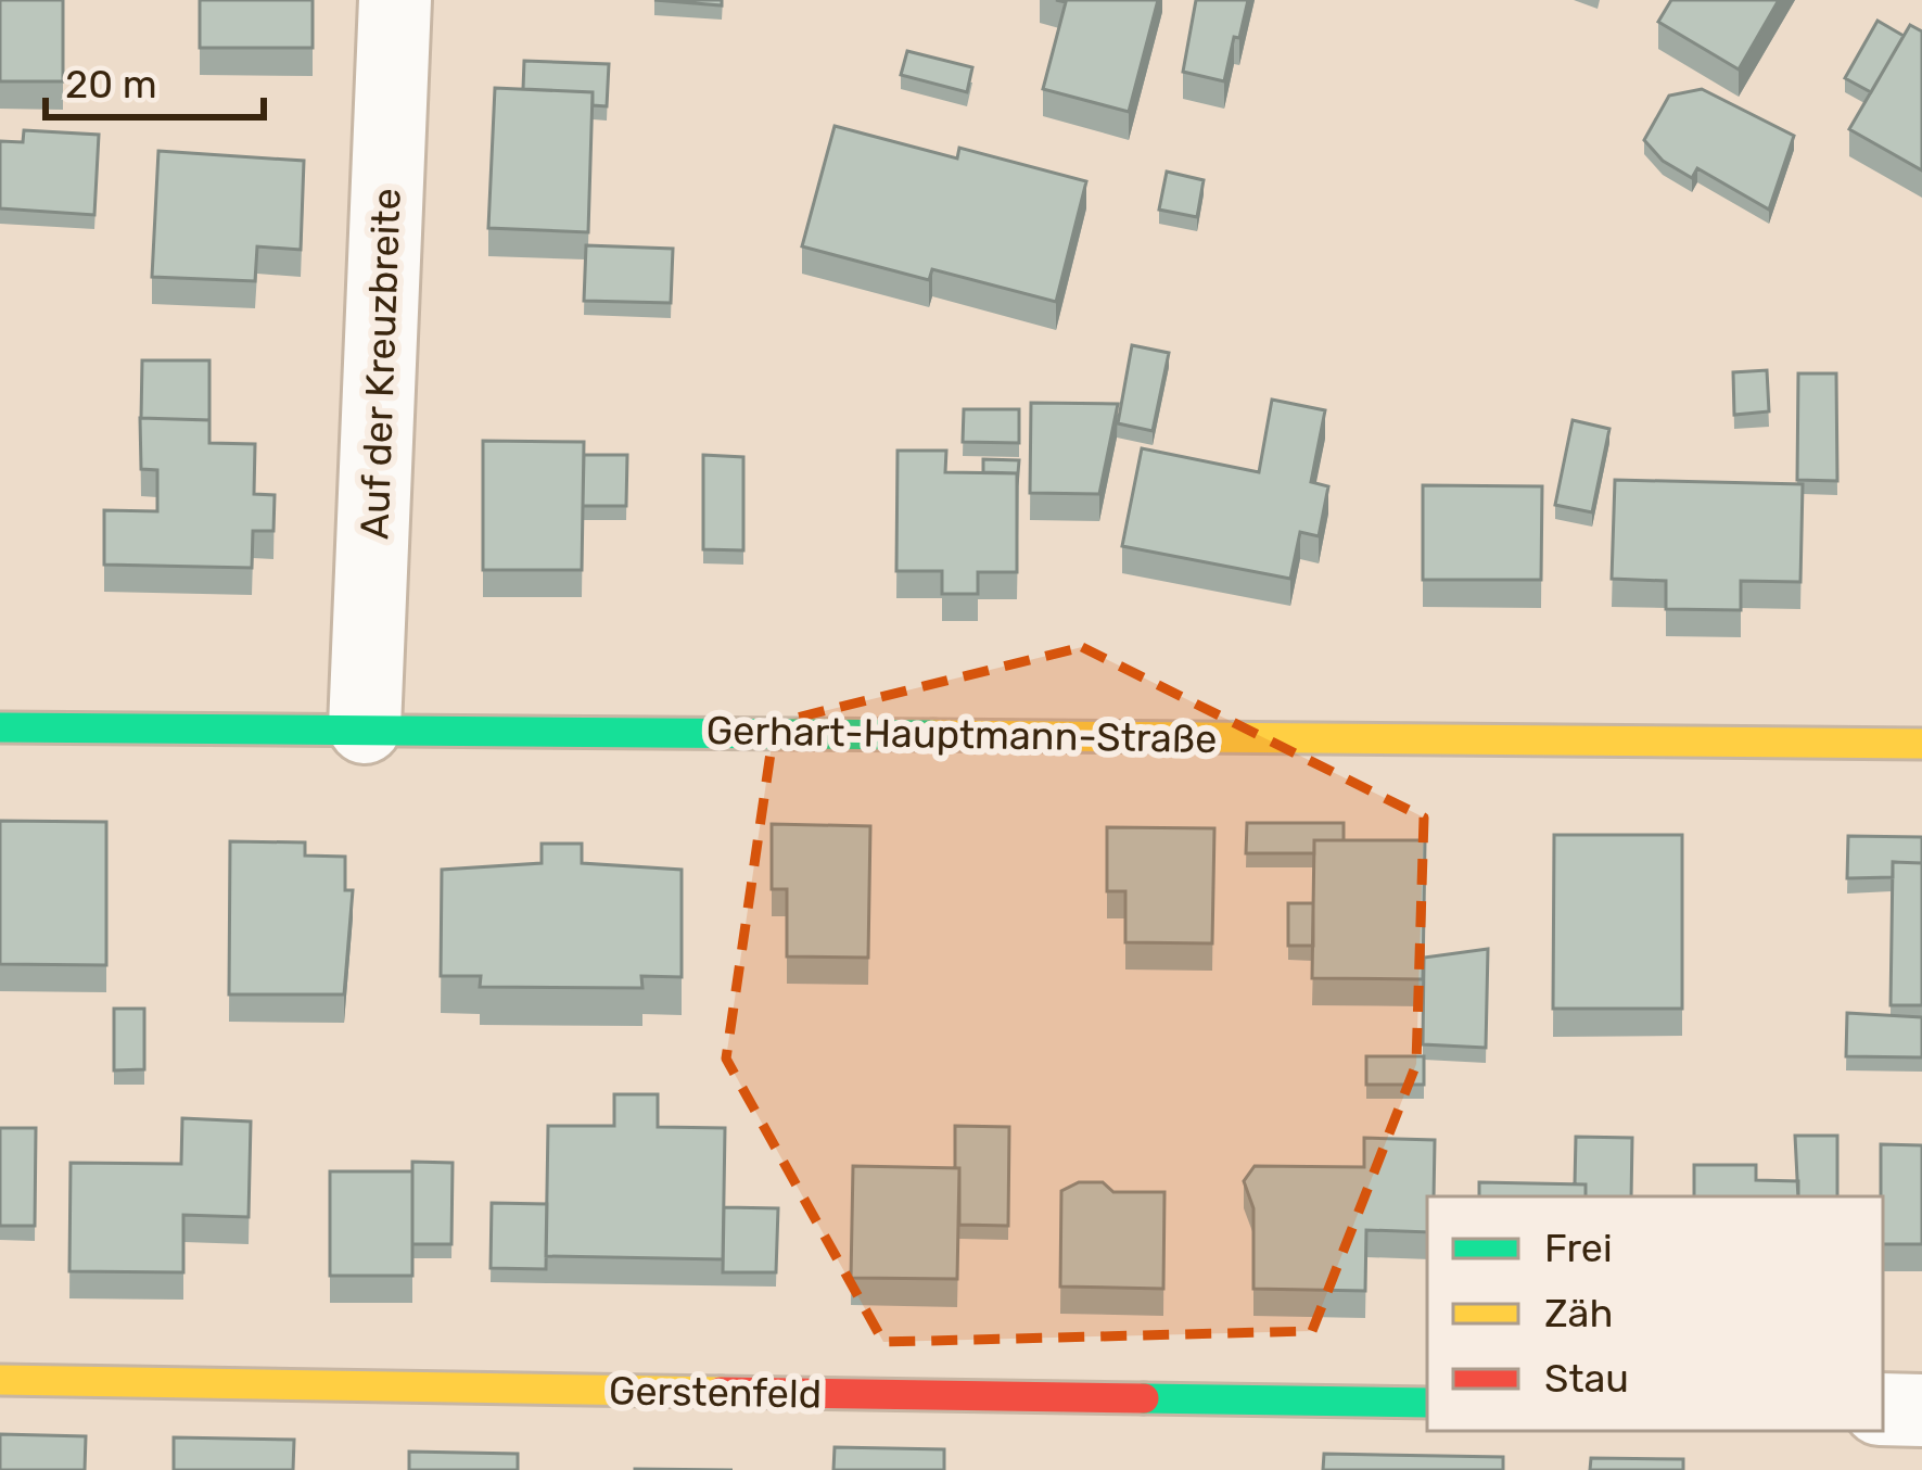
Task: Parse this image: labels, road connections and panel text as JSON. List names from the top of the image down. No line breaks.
{"streets":{"street":["Auf der Kreuzbreite","Gerhart-Hauptmann-Straße","Gerstenfeld"]},"crossings":[["Auf der Kreuzbreite","Gerhart-Hauptmann-Straße"]],"legend":["Frei","Zäh","Stau"],"scale_bar":"20 m"}
